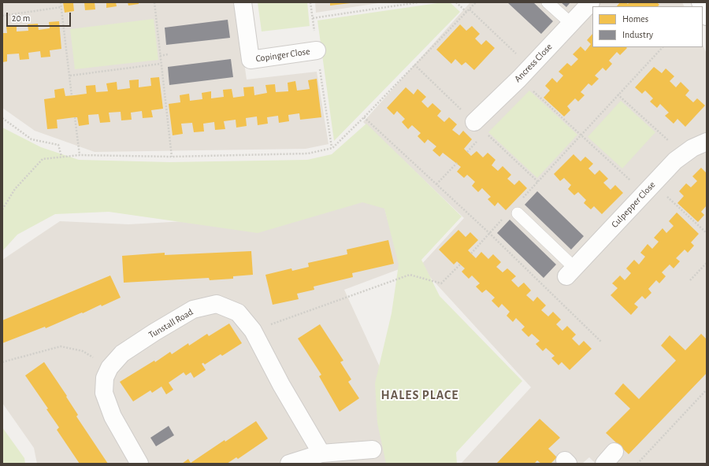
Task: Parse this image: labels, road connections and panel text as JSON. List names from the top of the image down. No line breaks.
{"streets":{"street":["Copinger Close","Ancress Close","Culpepper Close","Tunstall Road"]},"districts":["HALES PLACE"],"legend":["Homes","Industry"],"scale_bar":"20 m"}
